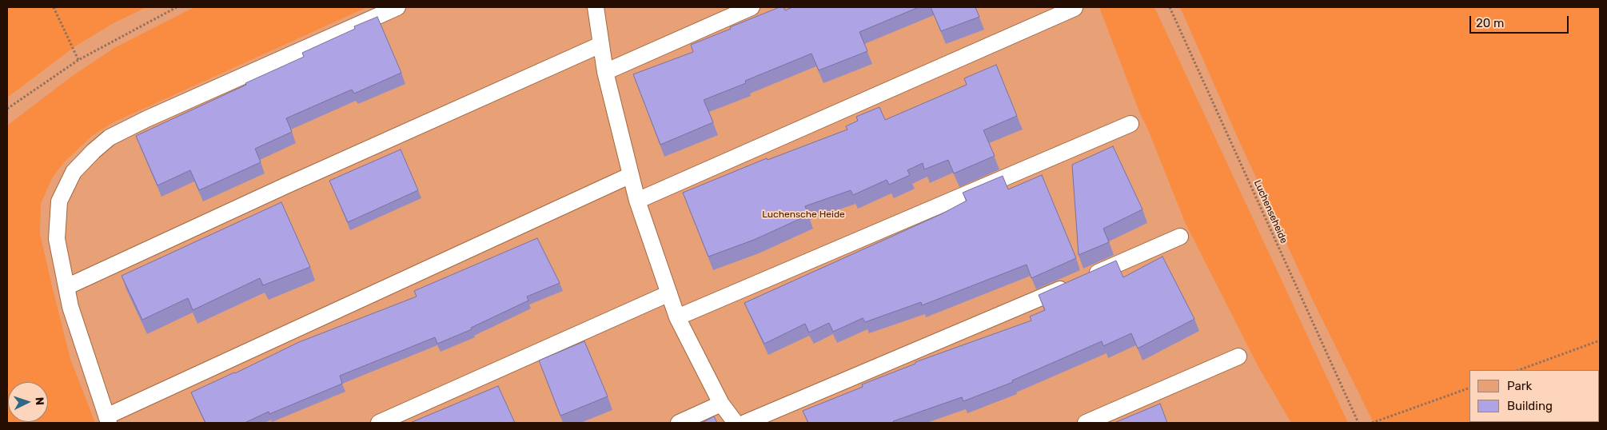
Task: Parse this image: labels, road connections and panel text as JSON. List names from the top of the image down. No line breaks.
{"streets":{"path":["Luchenseheide"]},"parks":["Luchensche Heide"],"legend":["Park","Building"],"scale_bar":"20 m","north":"right"}
